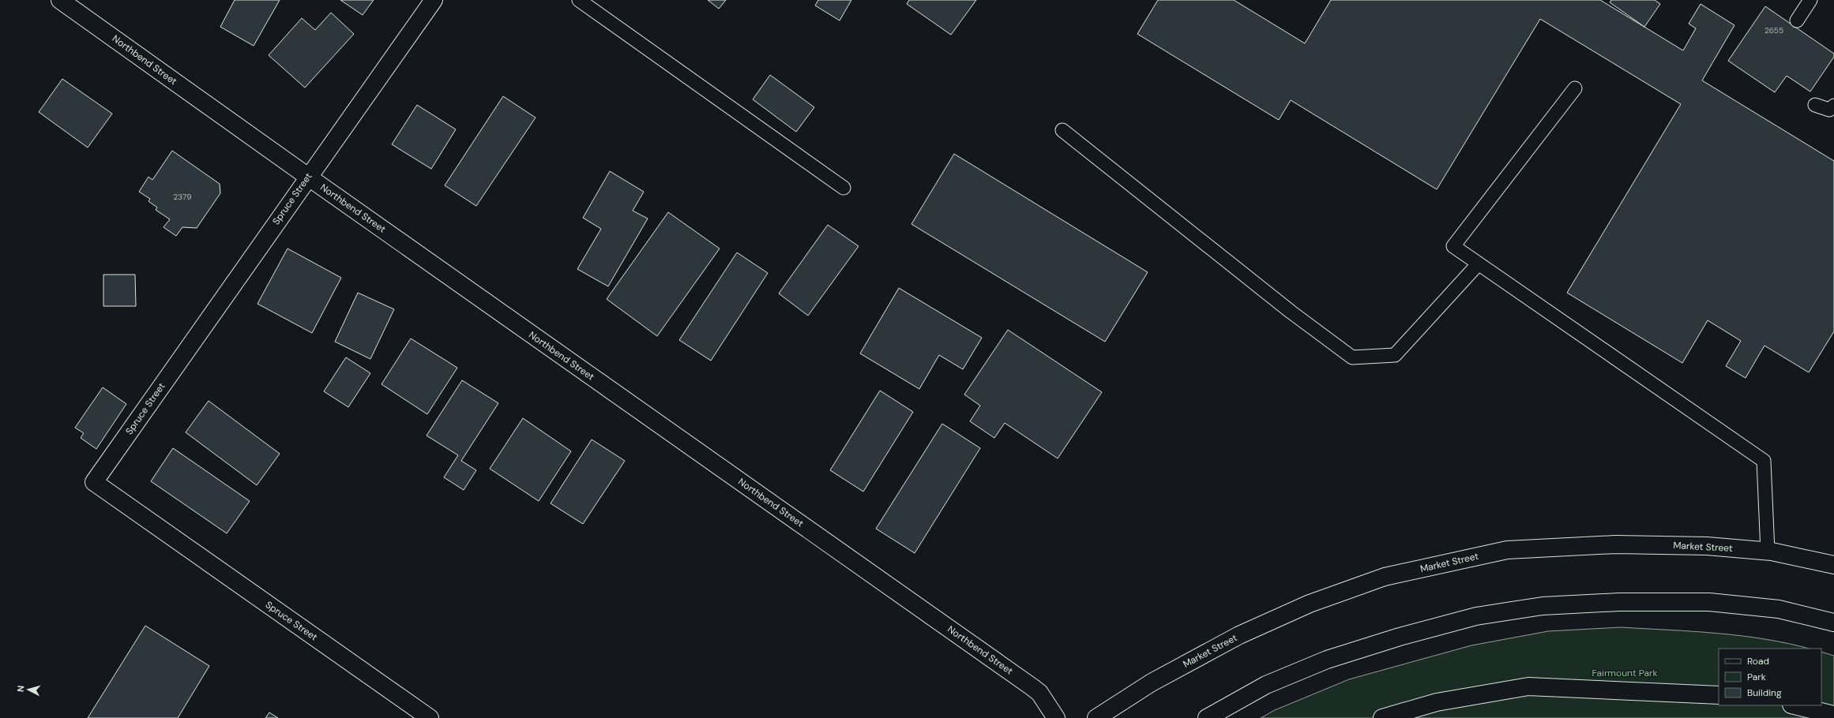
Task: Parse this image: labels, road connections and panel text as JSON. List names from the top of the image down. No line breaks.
{"streets":{"street":["Northbend Street","Spruce Street","Market Street"]},"crossings":[["Northbend Street","Spruce Street"]],"parks":["Fairmount Park"],"house_numbers":["2655","2379"],"legend":["Road","Park","Building"],"north":"left"}
